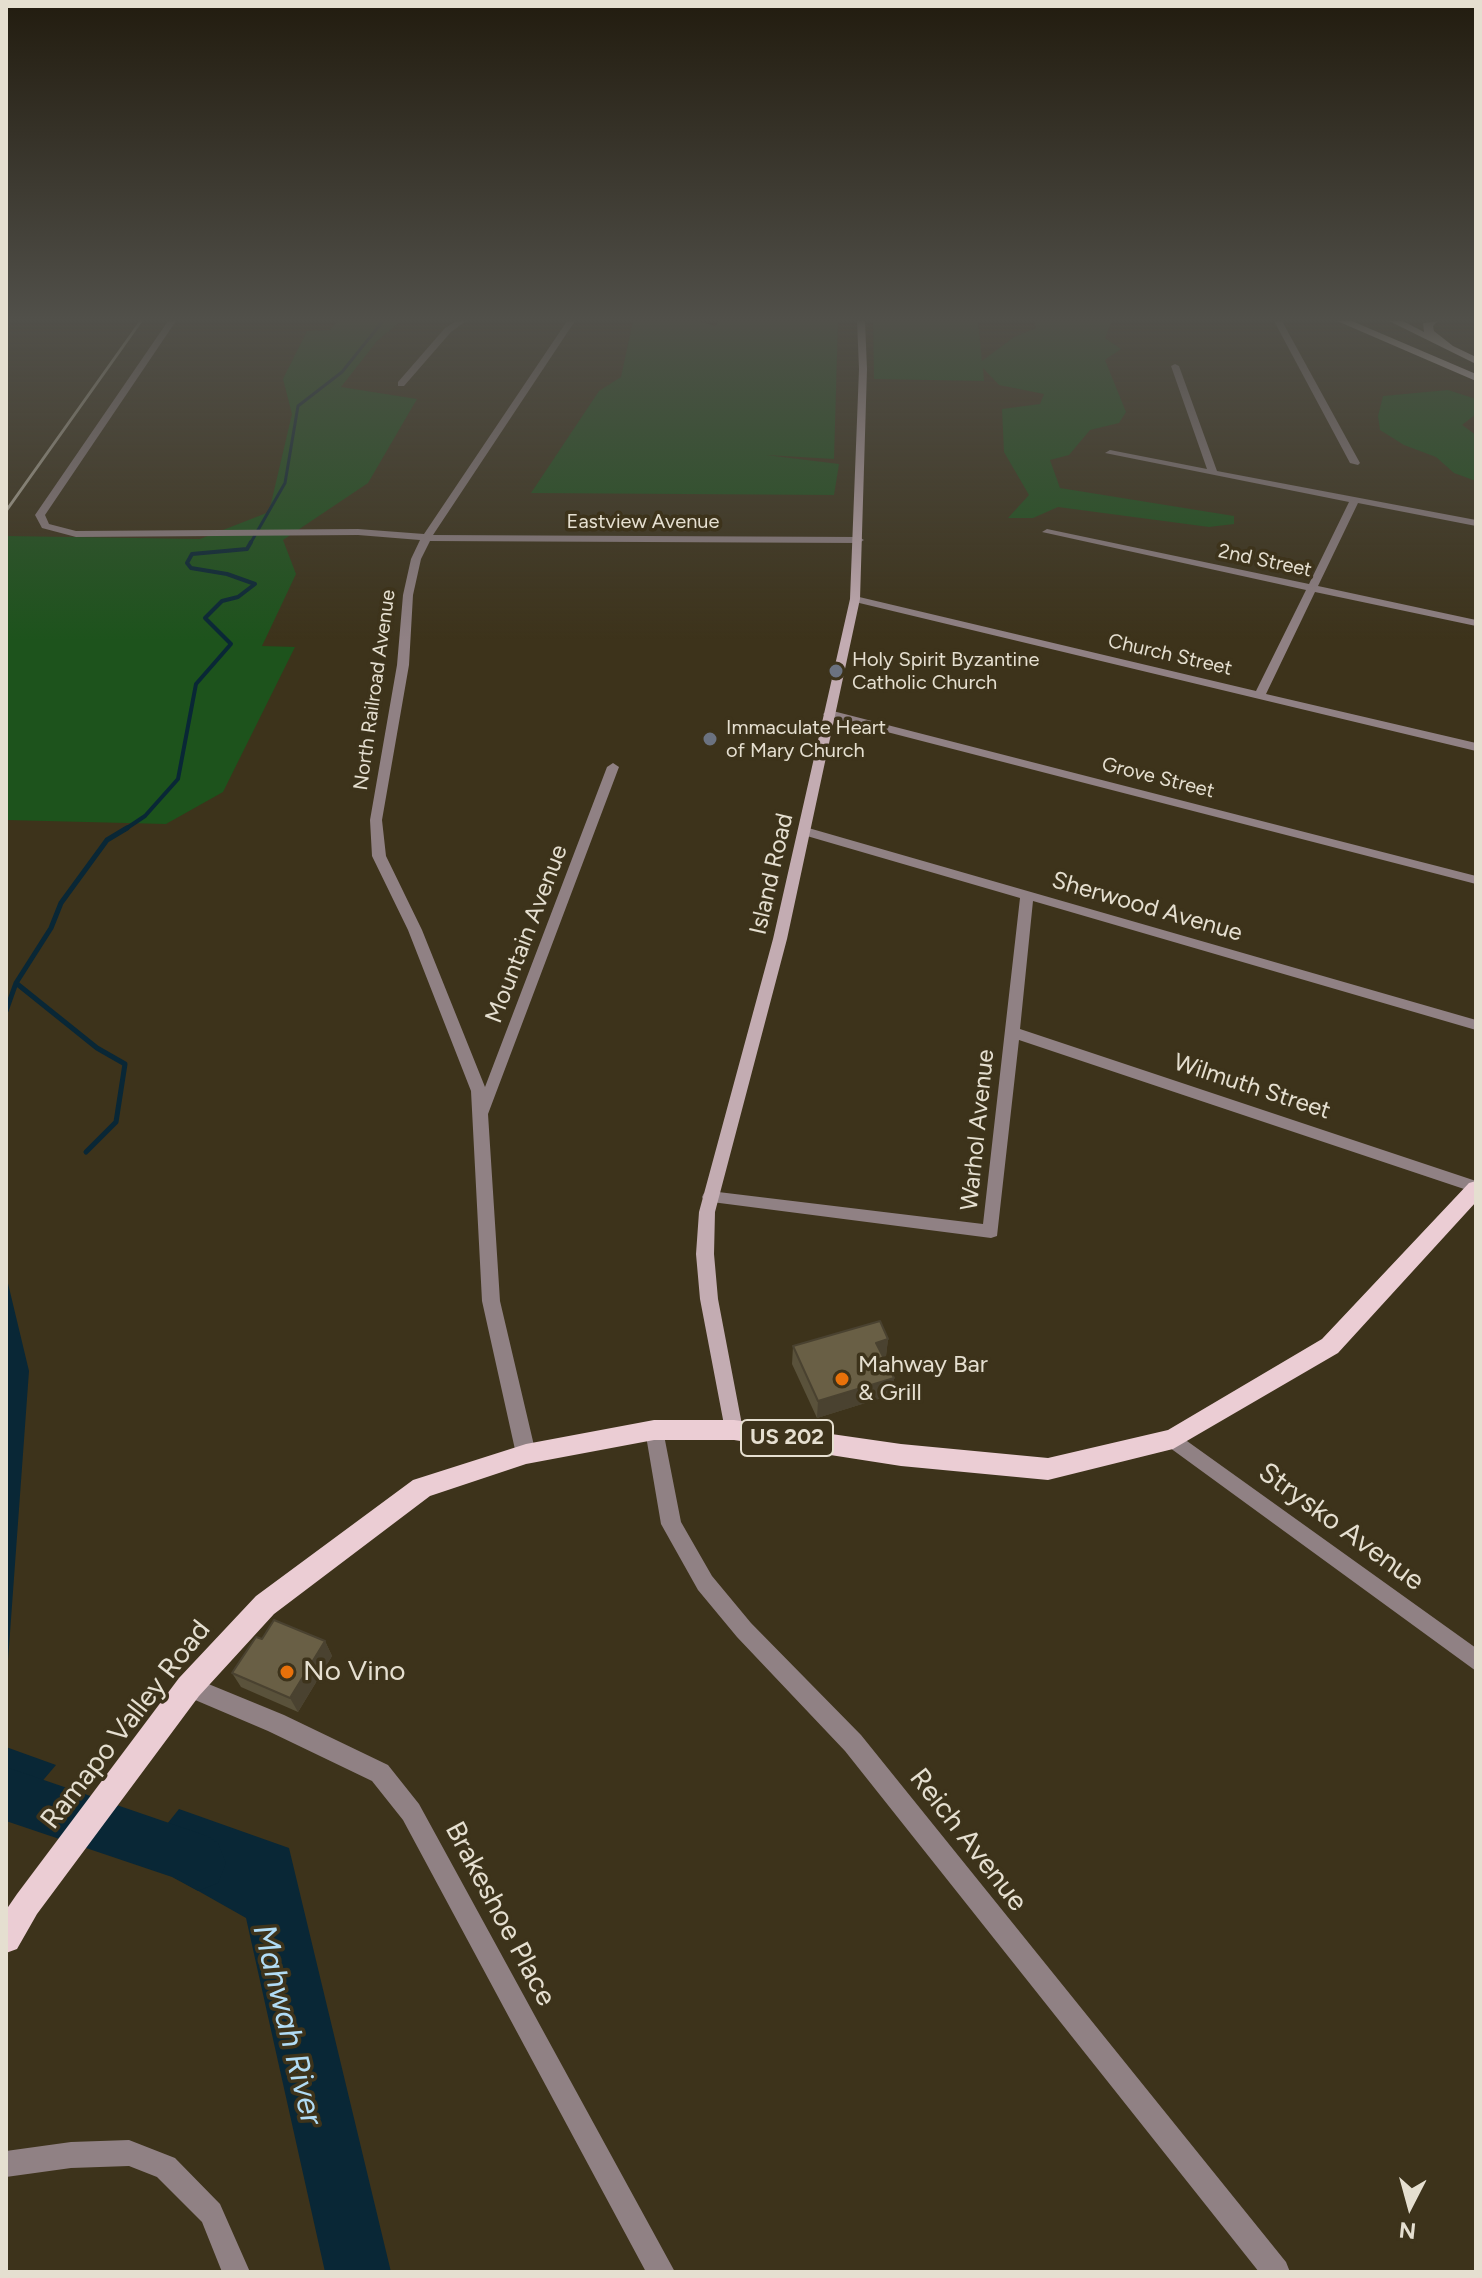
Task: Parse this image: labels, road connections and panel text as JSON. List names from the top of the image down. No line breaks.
{"streets":{"main road":["Island Road","US 202","Ramapo Valley Road"],"street":["Eastview Avenue","2nd Street","Church Street","North Railroad Avenue","Grove Street","Sherwood Avenue","Mountain Avenue","Wilmuth Street","Warhol Avenue","Strysko Avenue","Reich Avenue","Brakeshoe Place"]},"crossings":[["Eastview Avenue","North Railroad Avenue"],["Eastview Avenue","Island Road"],["Church Street","Island Road"],["North Railroad Avenue","Mountain Avenue"],["North Railroad Avenue","Ramapo Valley Road"],["Grove Street","Island Road"],["Island Road","Sherwood Avenue"],["Island Road","Warhol Avenue"],["Island Road","Ramapo Valley Road"],["Sherwood Avenue","Warhol Avenue"],["Wilmuth Street","Warhol Avenue"],["Wilmuth Street","Ramapo Valley Road"],["Strysko Avenue","Ramapo Valley Road"],["Ramapo Valley Road","Reich Avenue"],["Ramapo Valley Road","Brakeshoe Place"]],"water":["Mahwah River"],"places":["Holy Spirit Byzantine Catholic Church","Immaculate Heart of Mary Church","Mahway Bar & Grill","No Vino"],"north":"bottom"}
